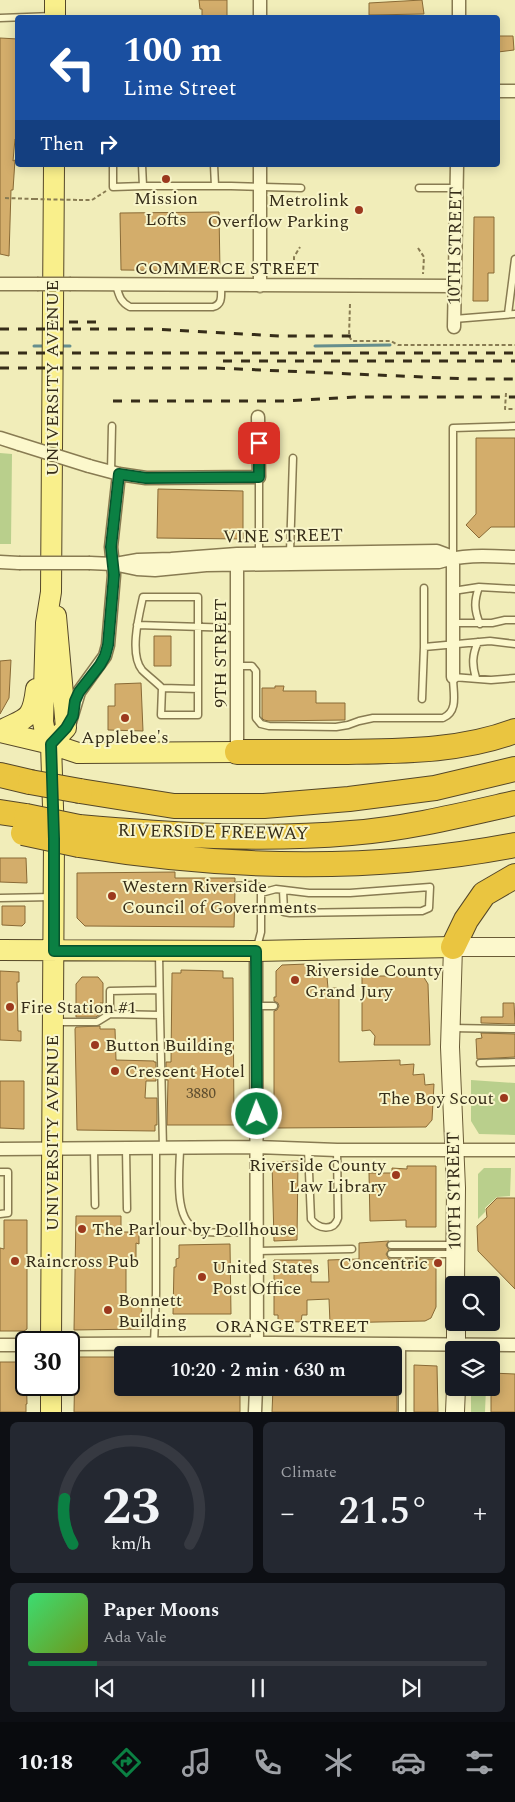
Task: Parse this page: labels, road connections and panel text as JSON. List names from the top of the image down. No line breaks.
{"streets":{"highway":["RIVERSIDE FREEWAY"],"main road":["UNIVERSITY AVENUE"],"street":["10TH STREET","COMMERCE STREET","VINE STREET","9TH STREET","ORANGE STREET"]},"crossings":[["10TH STREET","COMMERCE STREET"],["VINE STREET","9TH STREET"]],"places":["Mission Lofts","Metrolink Overflow Parking","Applebee's","Western Riverside Council of Governments","Riverside County Grand Jury","Fire Station #1","Button Building","Crescent Hotel","The Boy Scout","Riverside County Law Library","The Parlour by Dollhouse","Raincross Pub","Concentric","United States Post Office","Bonnett Building"],"house_numbers":["3880"],"page":{"turn":["100 m","Lime Street"],"then":"Then","limit":"30","trip":"10:20 · 2 min · 630 m","tile":"Climate","heat":["−","21.5°","+"],"song":["Paper Moons","Ada Vale"],"tabs":"10:18","gauge":["23","km/h"]}}
